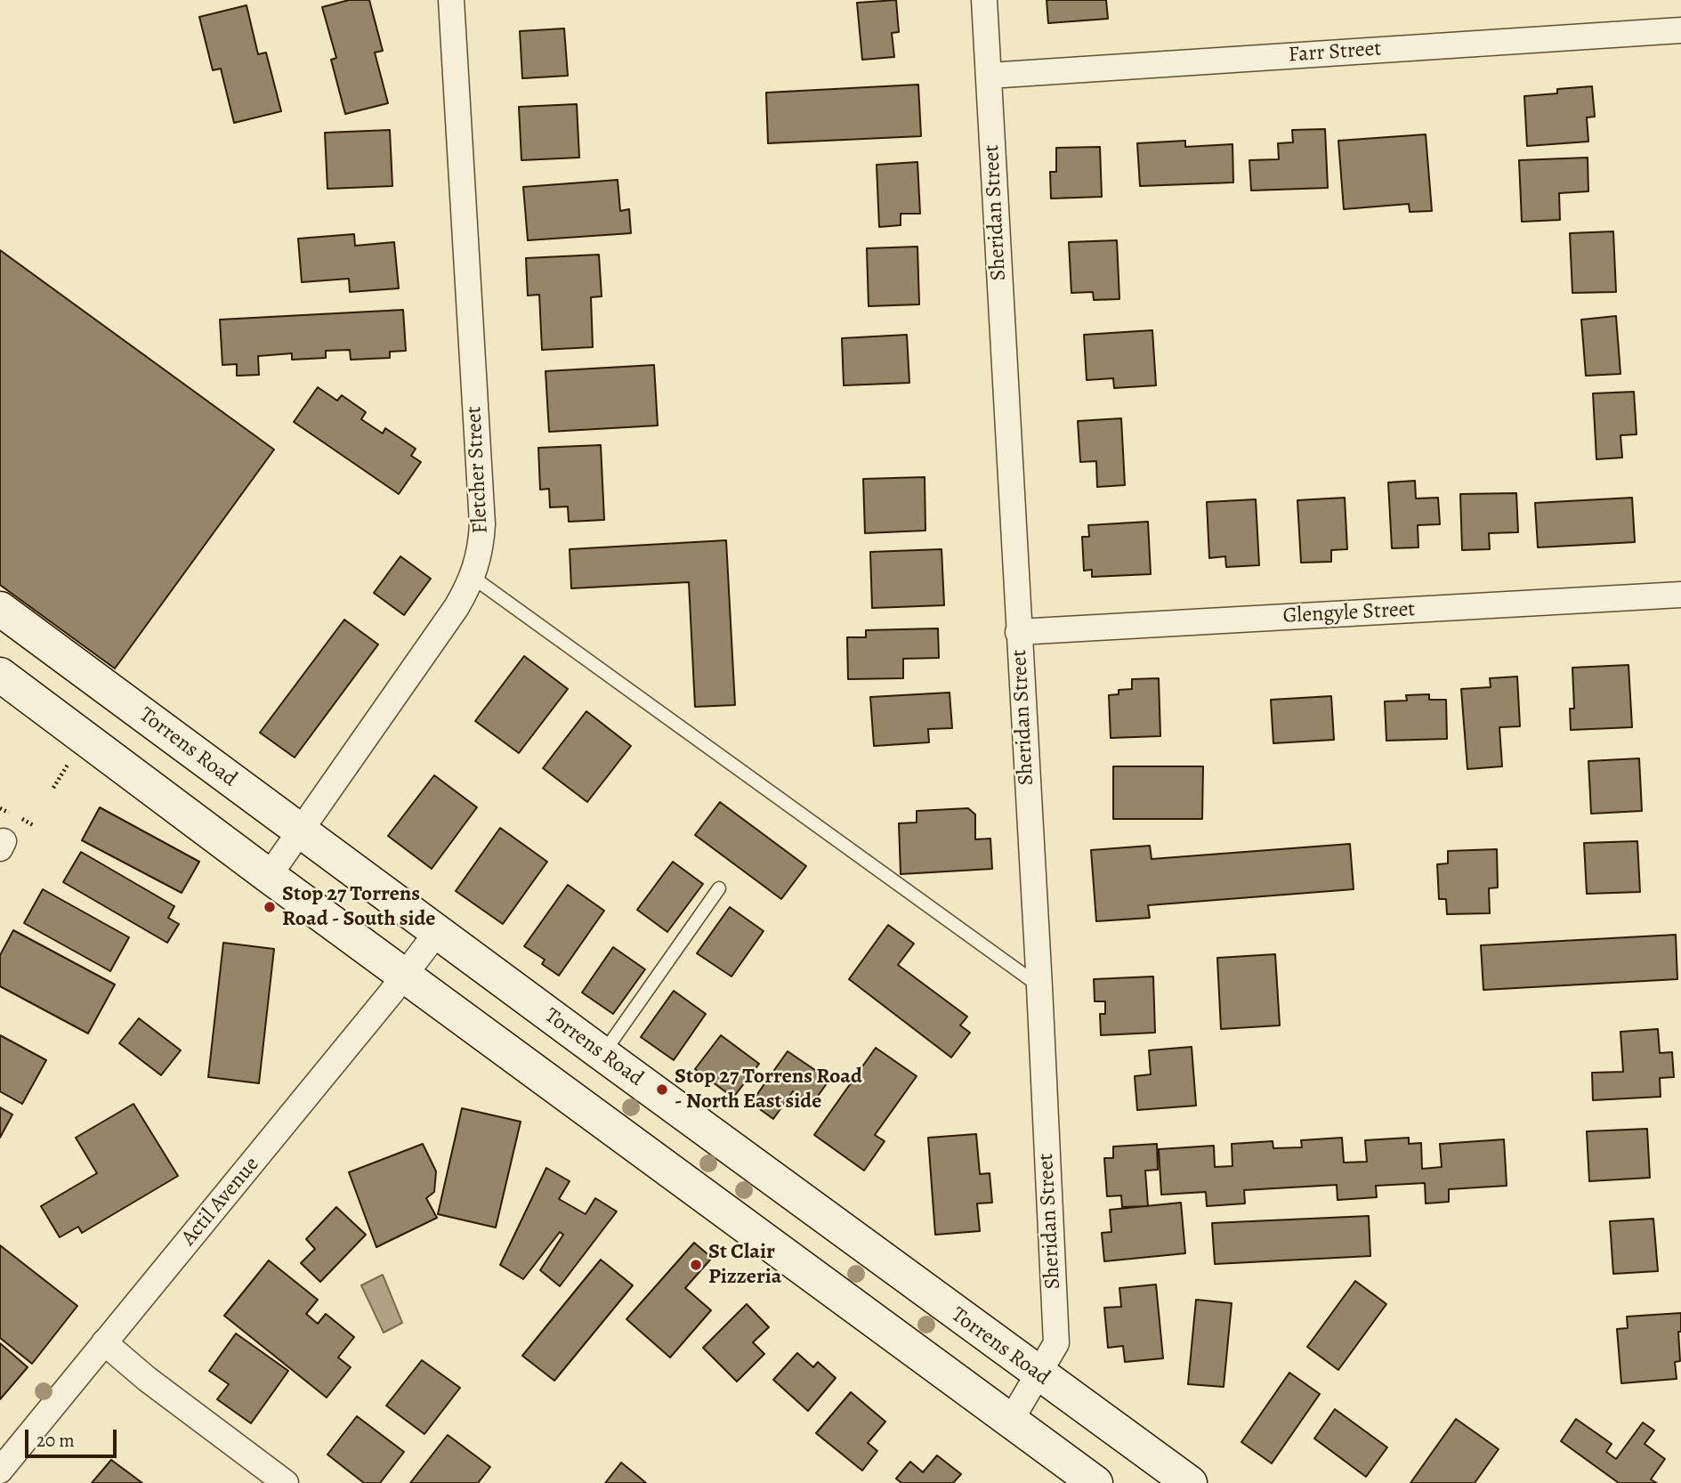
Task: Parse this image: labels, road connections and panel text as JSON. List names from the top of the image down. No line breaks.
{"streets":{"main road":["Torrens Road"],"street":["Farr Street","Sheridan Street","Fletcher Street","Glengyle Street","Actil Avenue"]},"crossings":[["Farr Street","Sheridan Street"],["Sheridan Street","Glengyle Street"],["Sheridan Street","Torrens Road"],["Fletcher Street","Torrens Road"],["Torrens Road","Actil Avenue"]],"places":["Stop 27 Torrens Road - South side","Stop 27 Torrens Road - North East side","St Clair Pizzeria"],"scale_bar":"20 m"}
